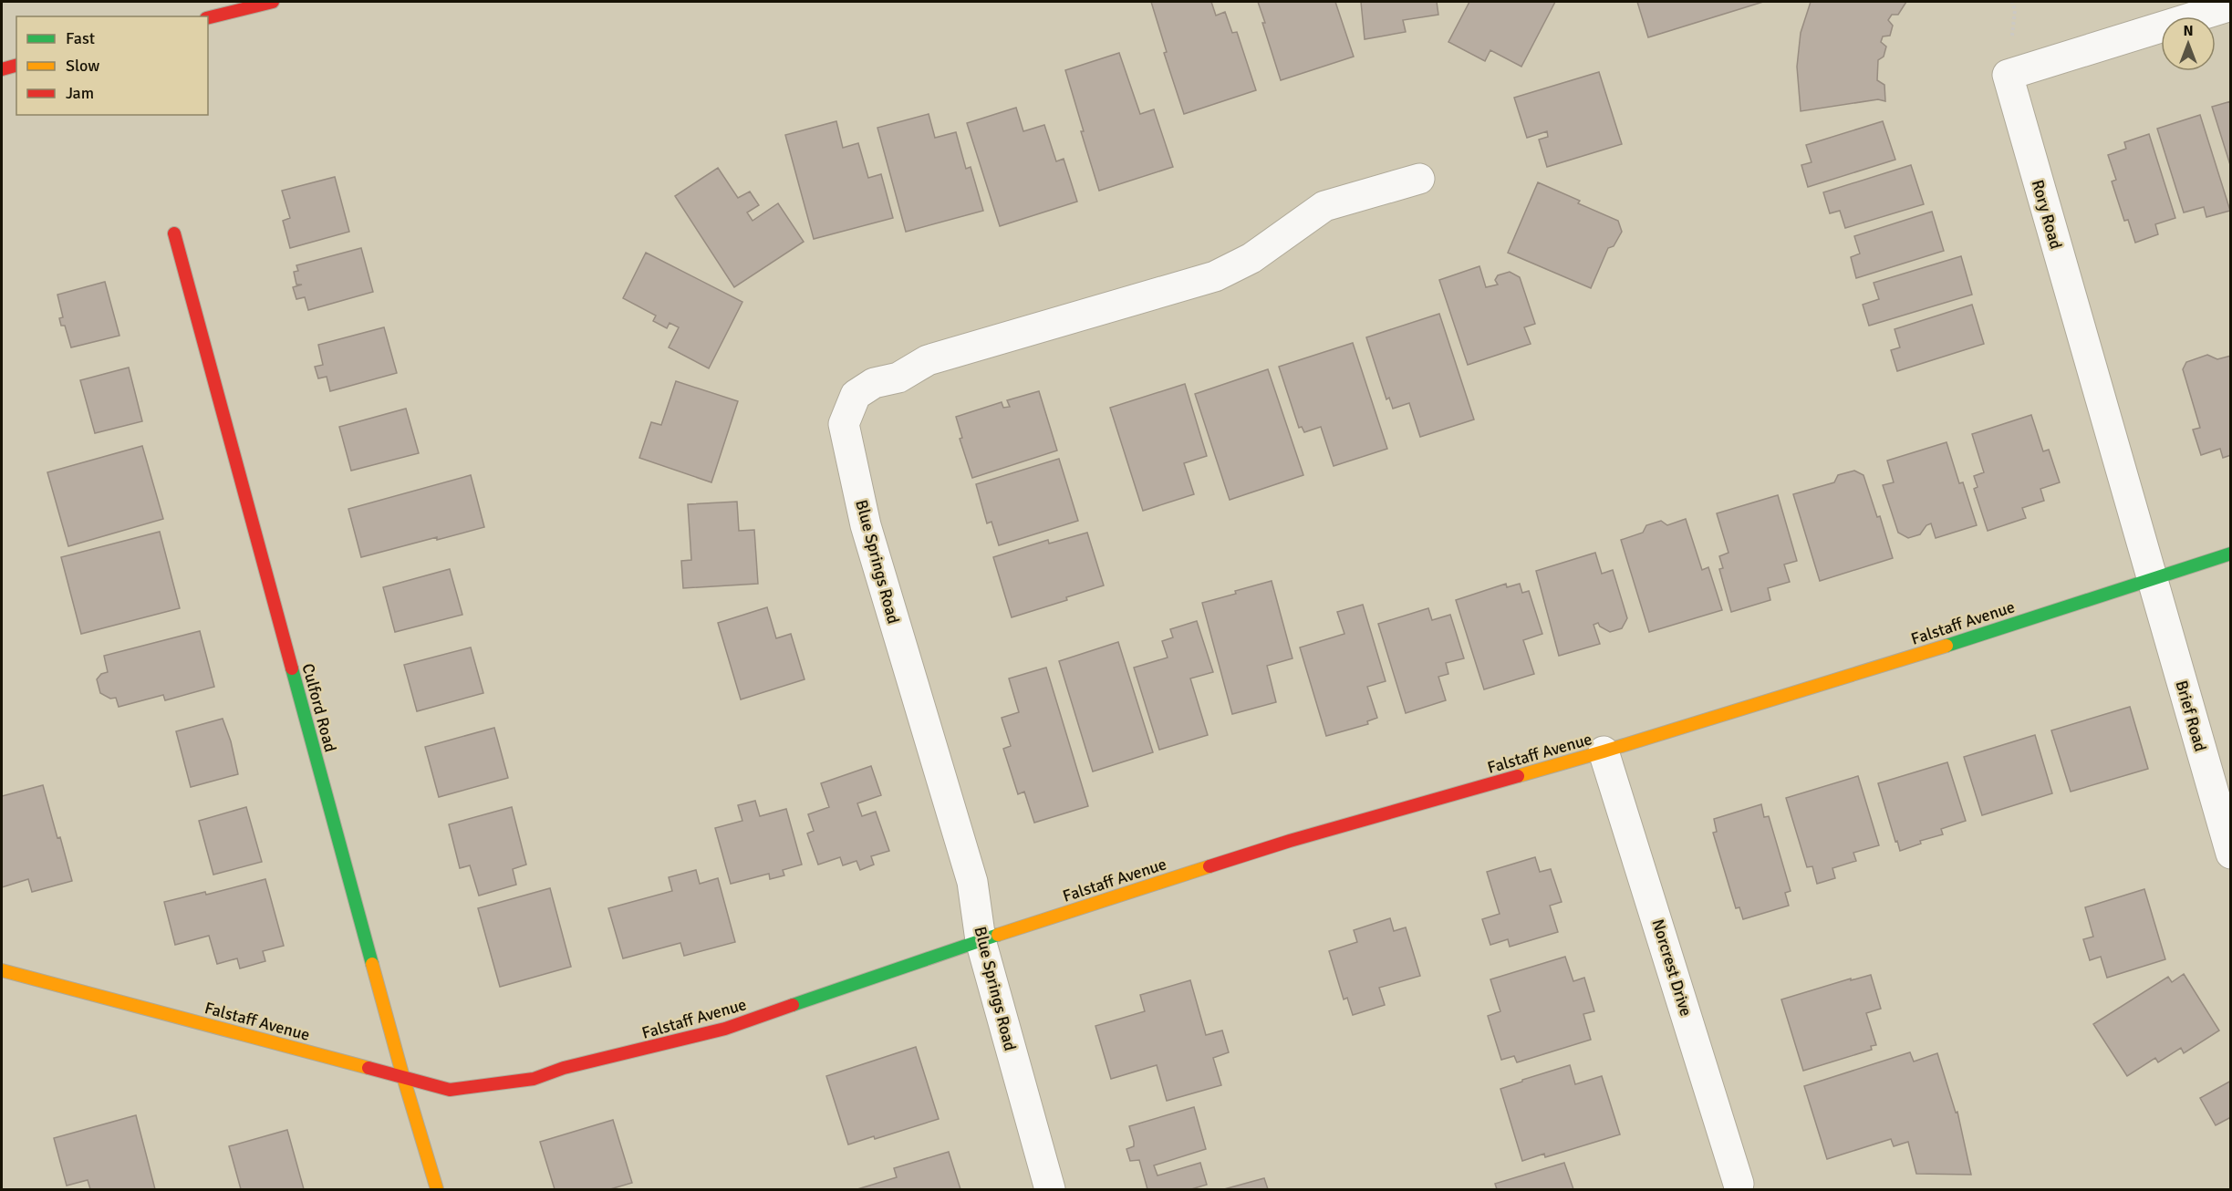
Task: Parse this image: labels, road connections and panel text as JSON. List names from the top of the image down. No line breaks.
{"streets":{"main road":["Falstaff Avenue","Culford Road"],"street":["Rory Road","Blue Springs Road","Brief Road","Norcrest Drive"]},"crossings":[["Rory Road","Falstaff Avenue"],["Rory Road","Brief Road"],["Blue Springs Road","Falstaff Avenue"],["Falstaff Avenue","Culford Road"],["Falstaff Avenue","Brief Road"],["Falstaff Avenue","Norcrest Drive"]],"legend":["Fast","Slow","Jam"],"north":"top"}
